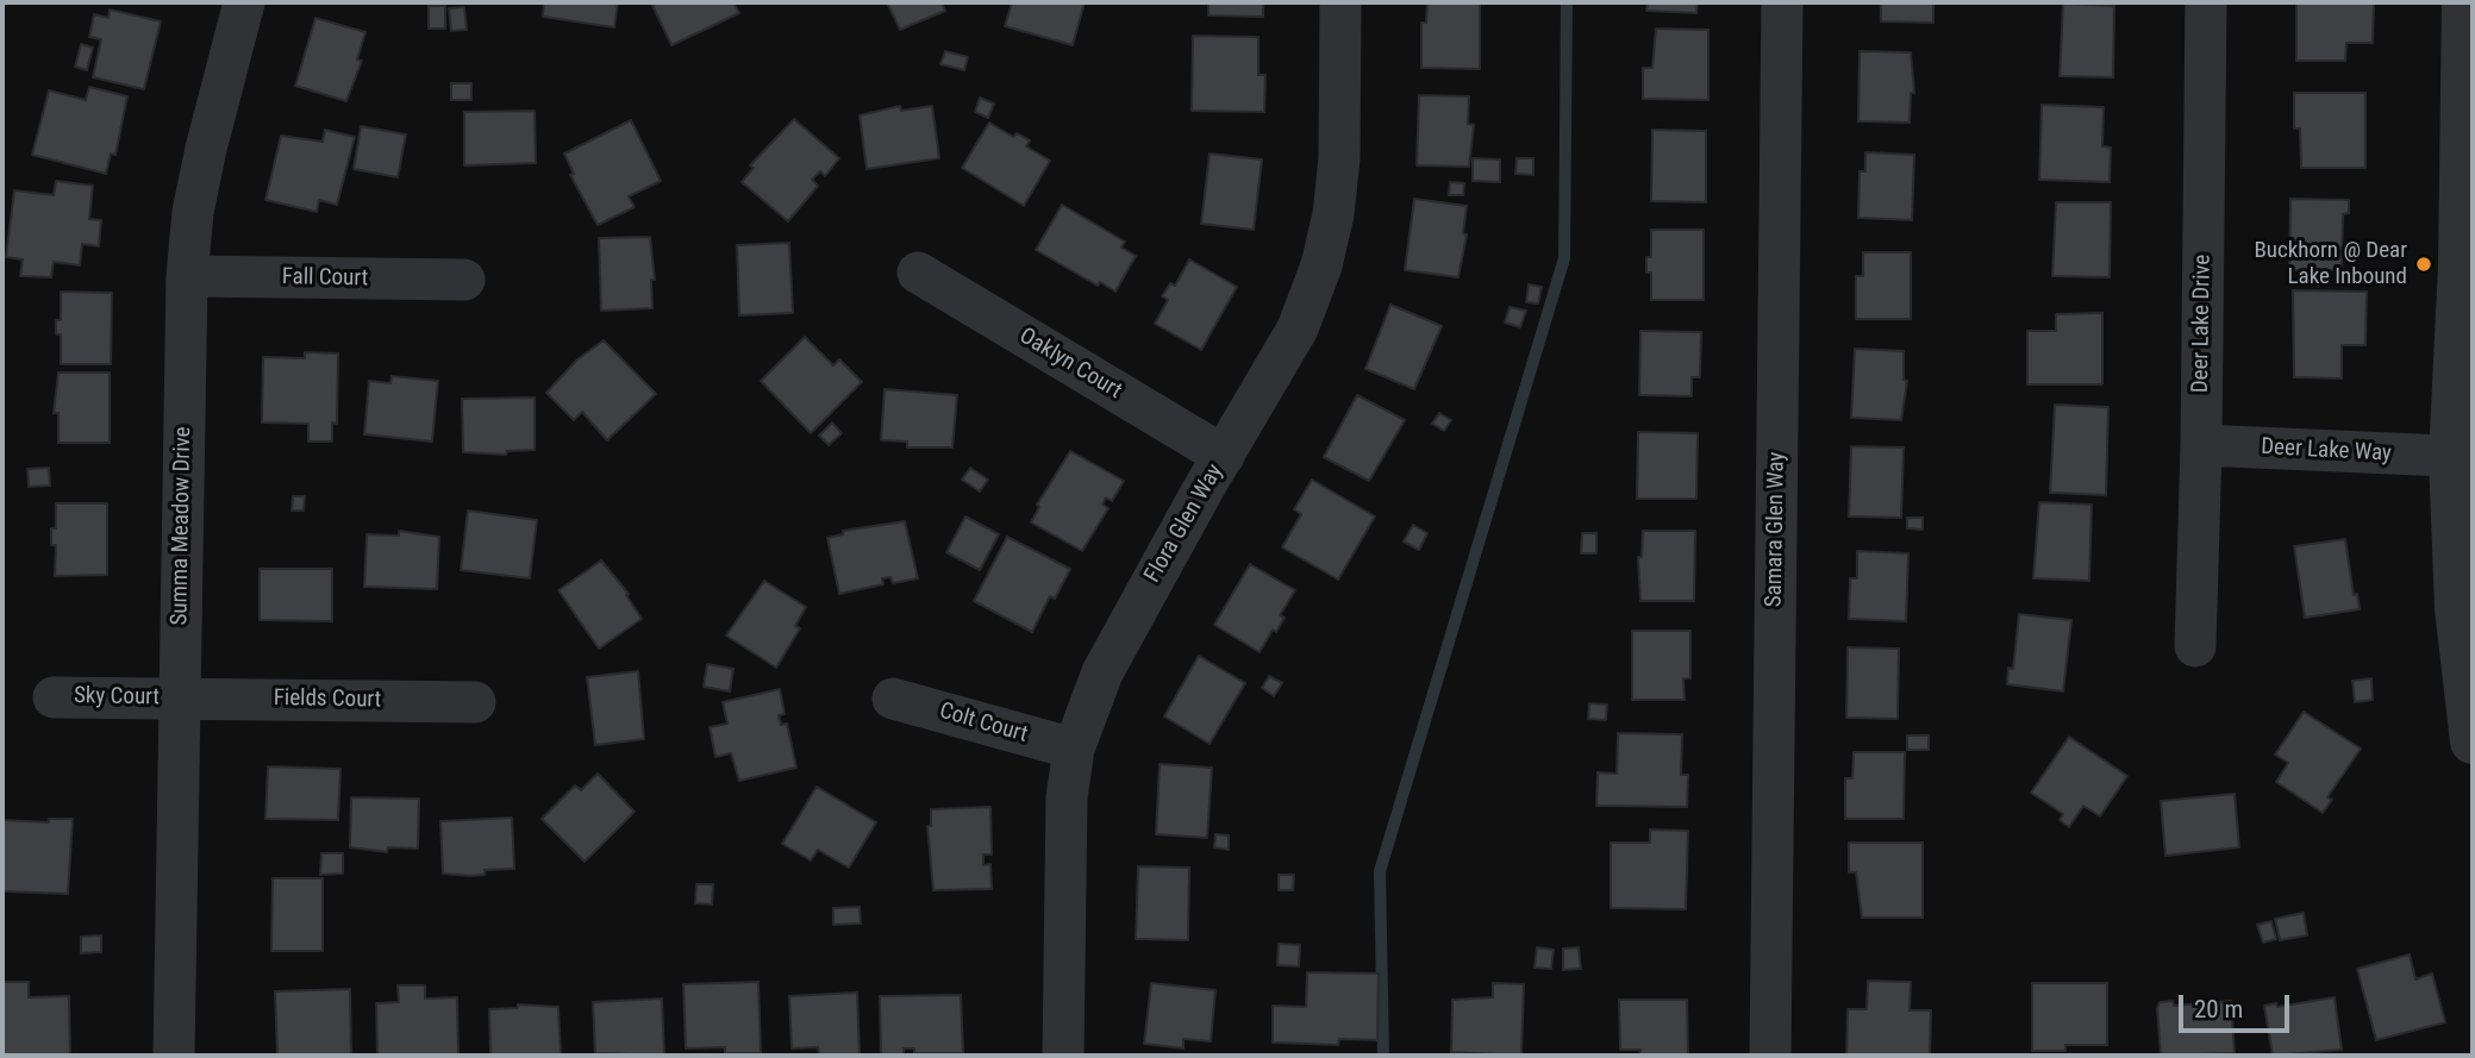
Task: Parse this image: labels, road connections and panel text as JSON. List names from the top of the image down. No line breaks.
{"streets":{"street":["Fall Court","Deer Lake Drive","Oaklyn Court","Deer Lake Way","Flora Glen Way","Summa Meadow Drive","Samara Glen Way","Sky Court","Fields Court","Colt Court"]},"crossings":[["Fall Court","Summa Meadow Drive"],["Deer Lake Drive","Deer Lake Way"],["Oaklyn Court","Flora Glen Way"],["Flora Glen Way","Colt Court"],["Summa Meadow Drive","Sky Court"],["Summa Meadow Drive","Fields Court"],["Sky Court","Fields Court"]],"places":["Buckhorn @ Dear Lake Inbound"],"scale_bar":"20 m"}
